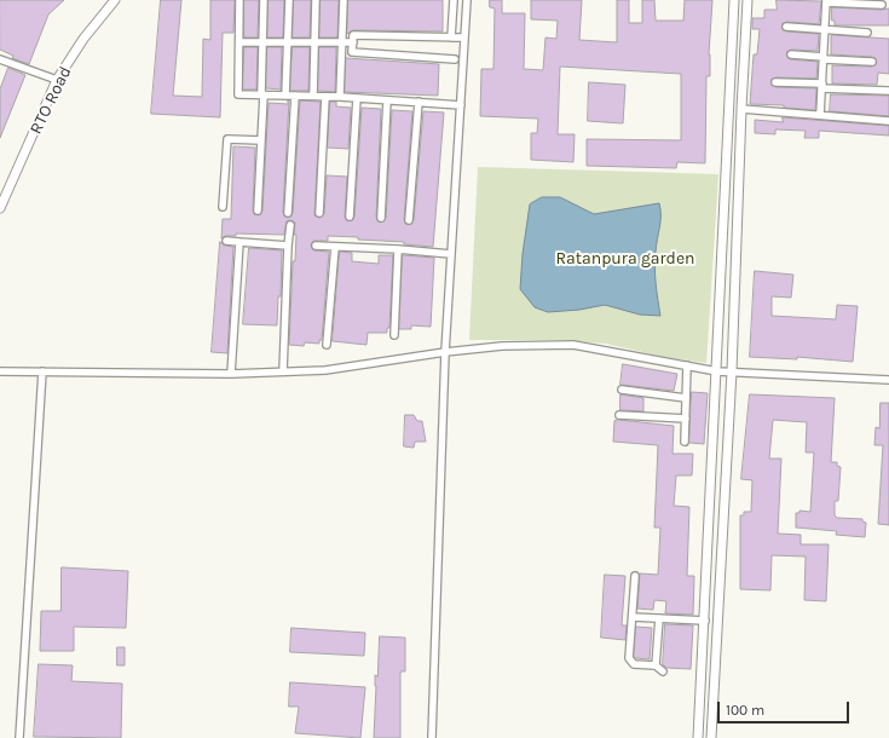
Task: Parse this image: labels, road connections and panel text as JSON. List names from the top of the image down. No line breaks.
{"streets":{"street":["RTO Road"]},"parks":["Ratanpura garden"],"scale_bar":"100 m"}
